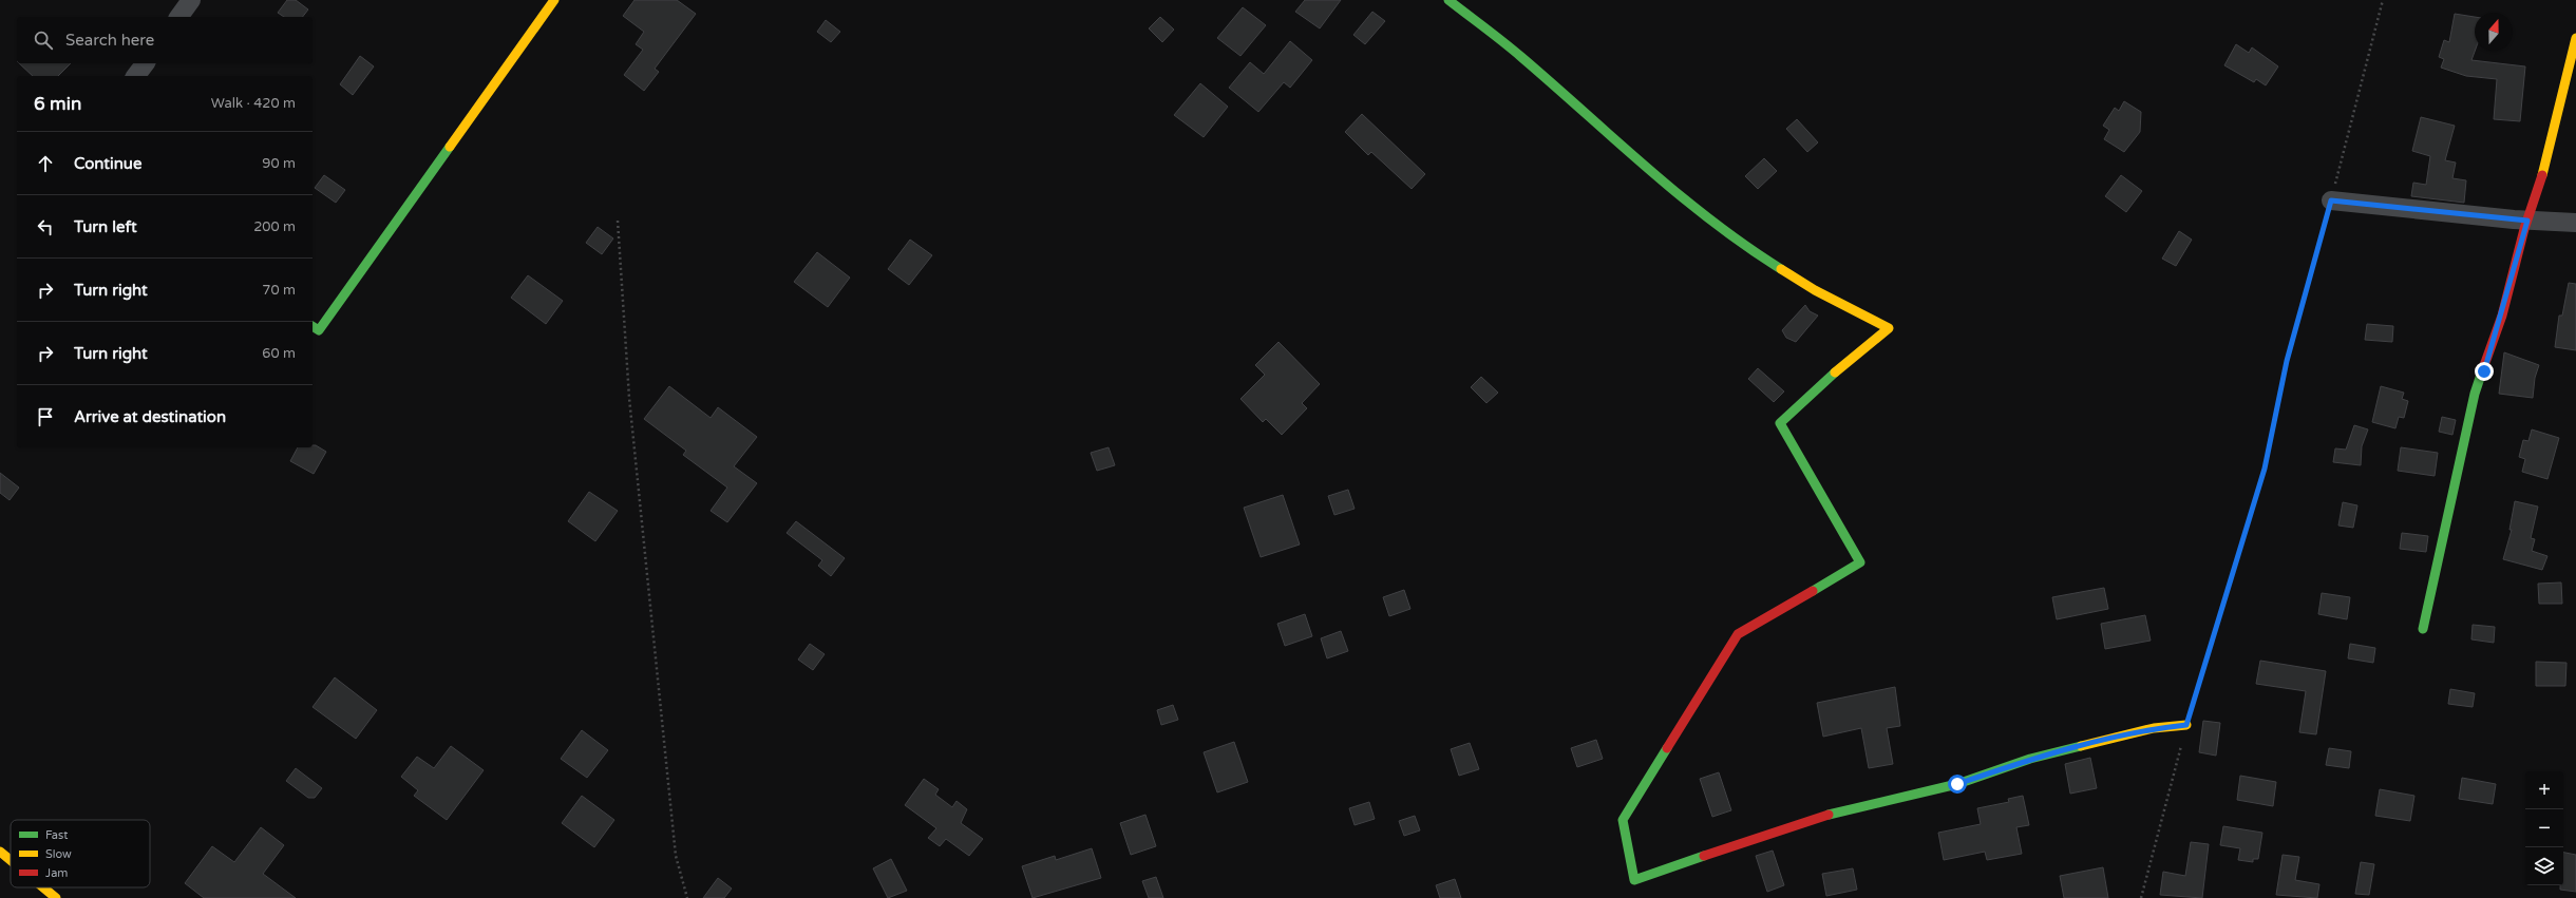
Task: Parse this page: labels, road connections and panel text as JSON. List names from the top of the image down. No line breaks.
{"legend":["Fast","Slow","Jam"],"north":"top","page":{"search":"Search here","heading":["6 min","Walk · 420 m"],"list":[["Continue","90 m"],["Turn left","200 m"],["Turn right","70 m"],["Turn right","60 m"],"Arrive at destination"],"map_buttons":["+","−"]}}
